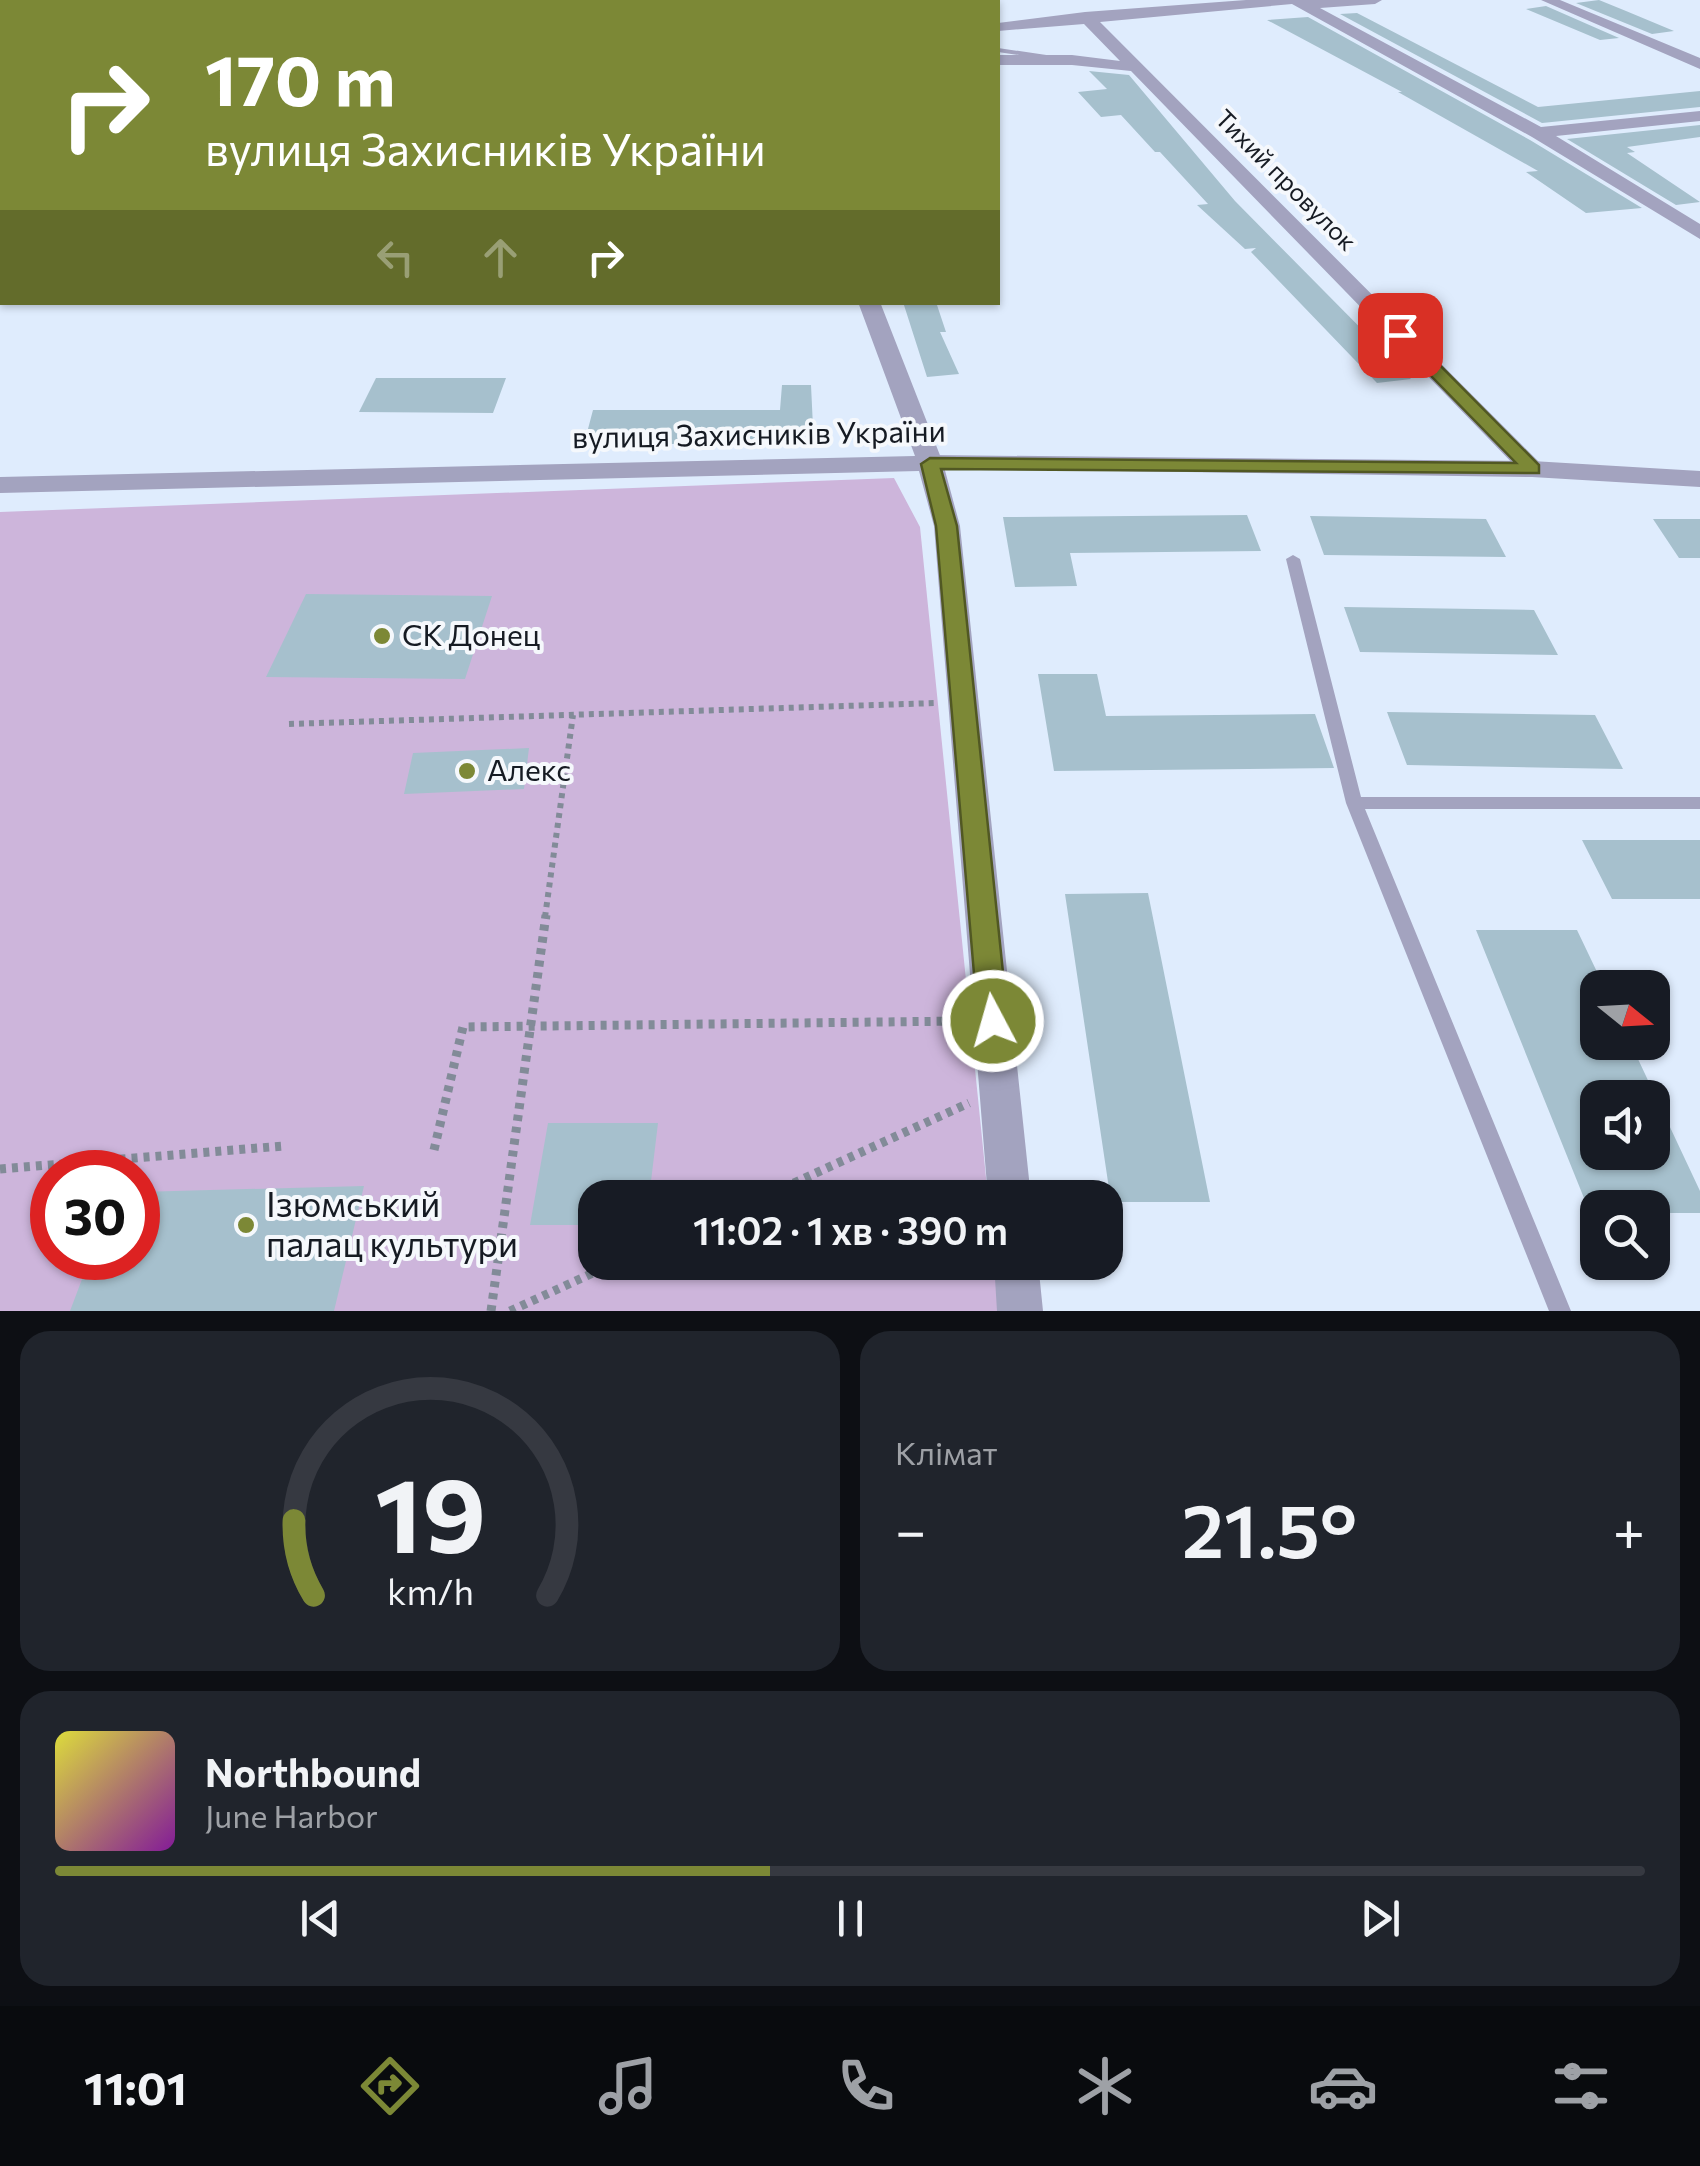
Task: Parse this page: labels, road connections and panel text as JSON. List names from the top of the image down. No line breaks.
{"streets":{"street":["Тихий провулок","вулиця Захисників України"]},"crossings":[["Тихий провулок","вулиця Захисників України"]],"places":["СК Донец","Алекс","Ізюмський палац культури"],"north":"right","page":{"turn":["170 m","вулиця Захисників України"],"limit":"30","trip":"11:02 · 1 хв · 390 m","tile":"Клімат","heat":["−","21.5°","+"],"song":["Northbound","June Harbor"],"tabs":"11:01","gauge":["19","km/h"]}}
